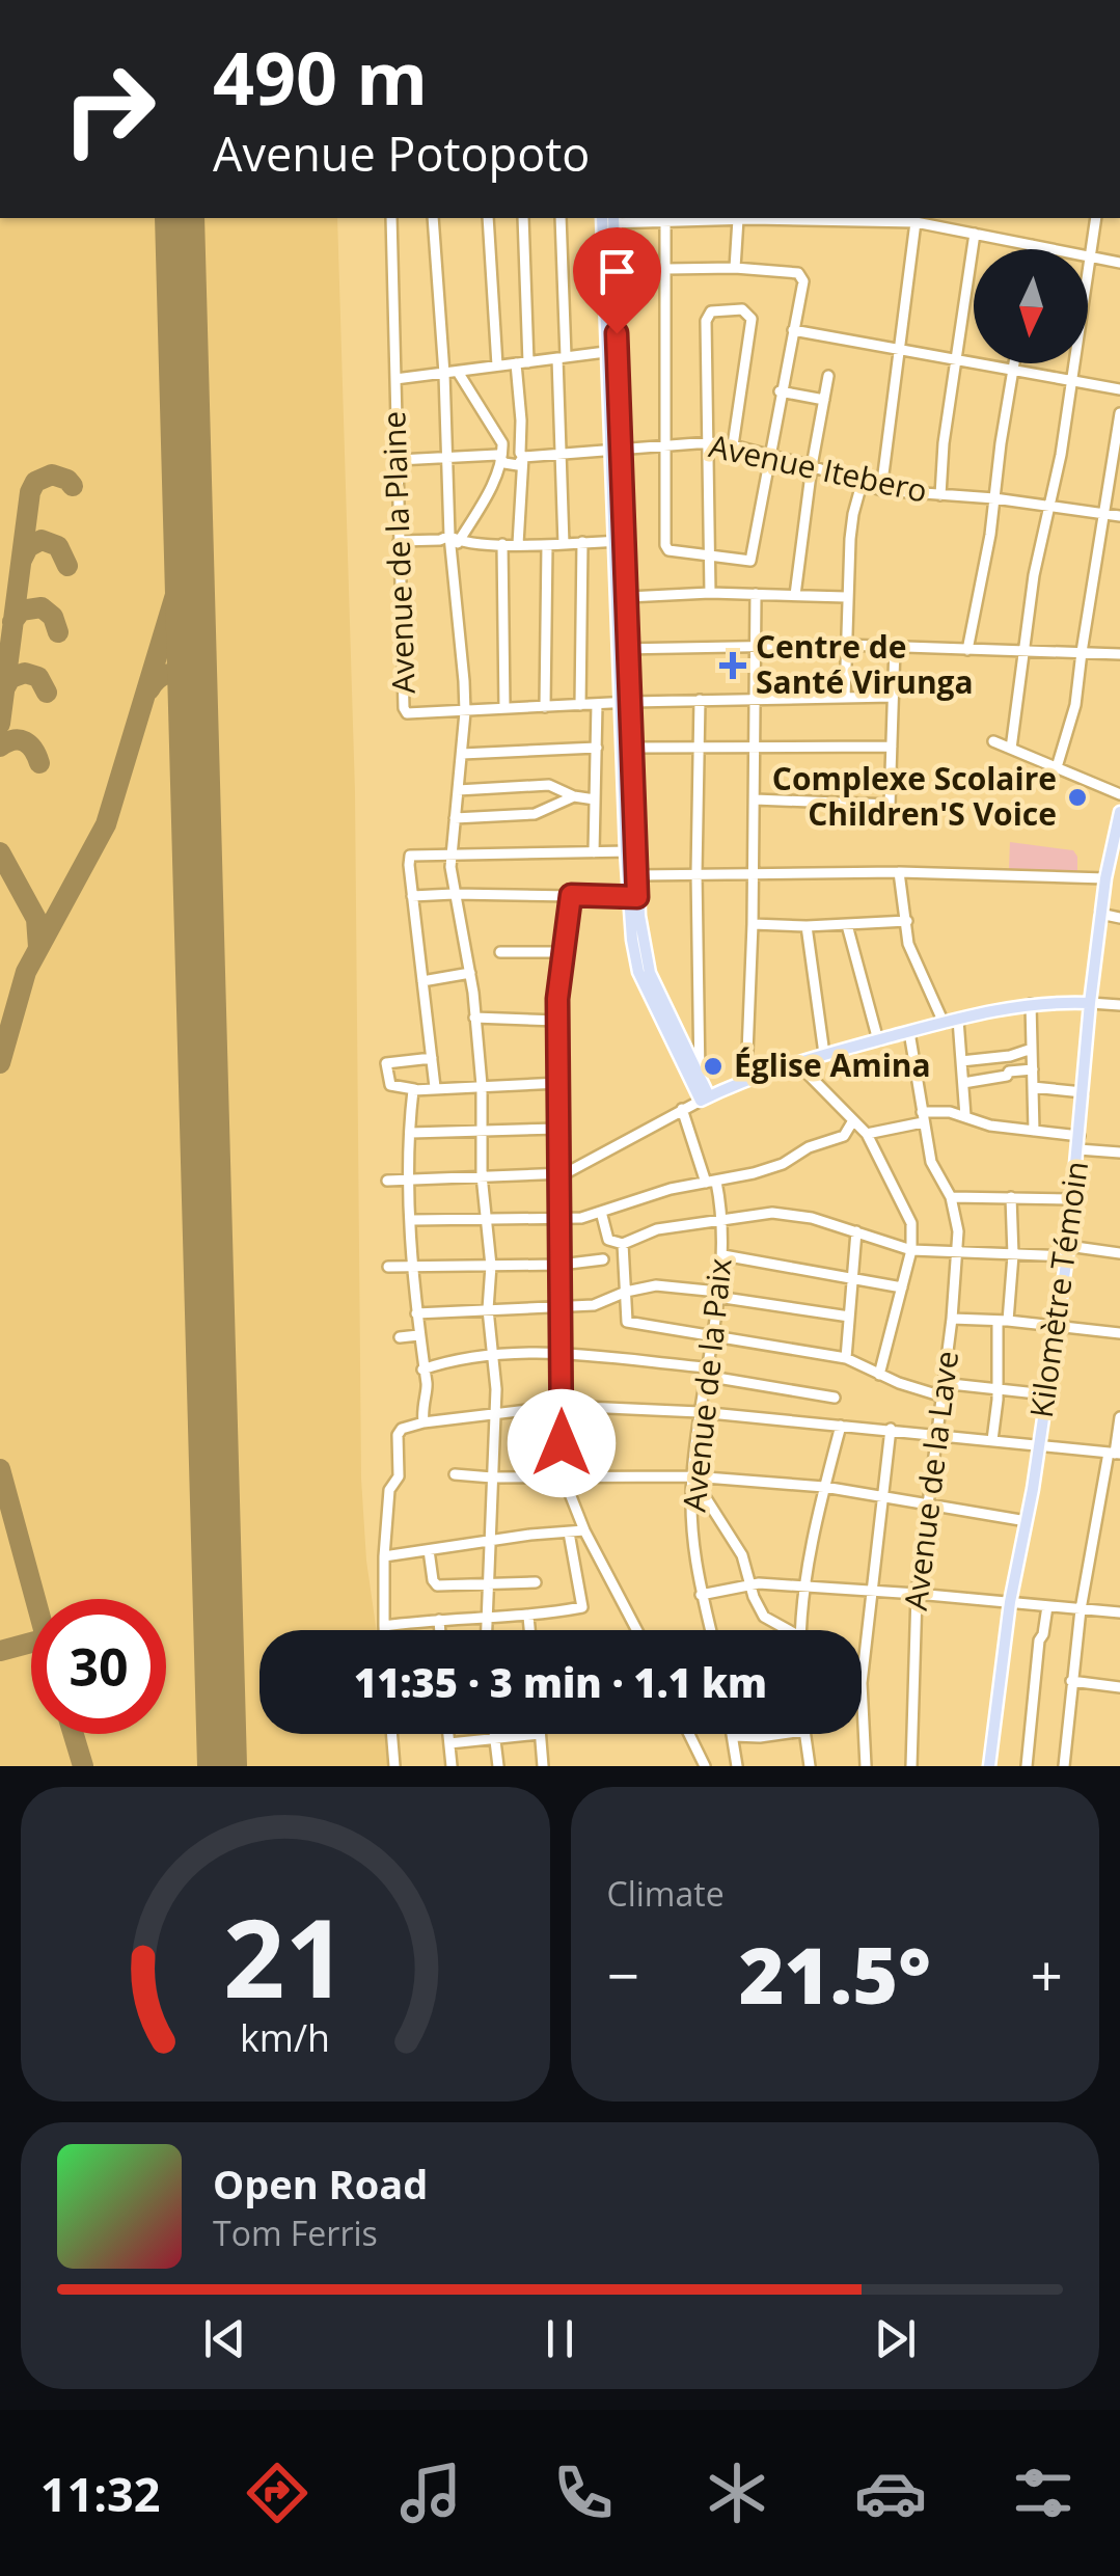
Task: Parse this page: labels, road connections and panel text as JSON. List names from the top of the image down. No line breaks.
{"streets":{"main road":["Kilomètre Témoin"],"street":["Avenue Itebero","Avenue de la Plaine","Avenue de la Paix","Avenue de la Lave"]},"places":{"health":["Centre de Santé Virunga"],"other":["Complexe Scolaire Children'S Voice","Église Amina"]},"north":"bottom","page":{"turn":["490 m","Avenue Potopoto"],"limit":"30","trip":"11:35 · 3 min · 1.1 km","tile":"Climate","heat":["−","21.5°","+"],"song":["Open Road","Tom Ferris"],"tabs":"11:32","gauge":["21","km/h"]}}
